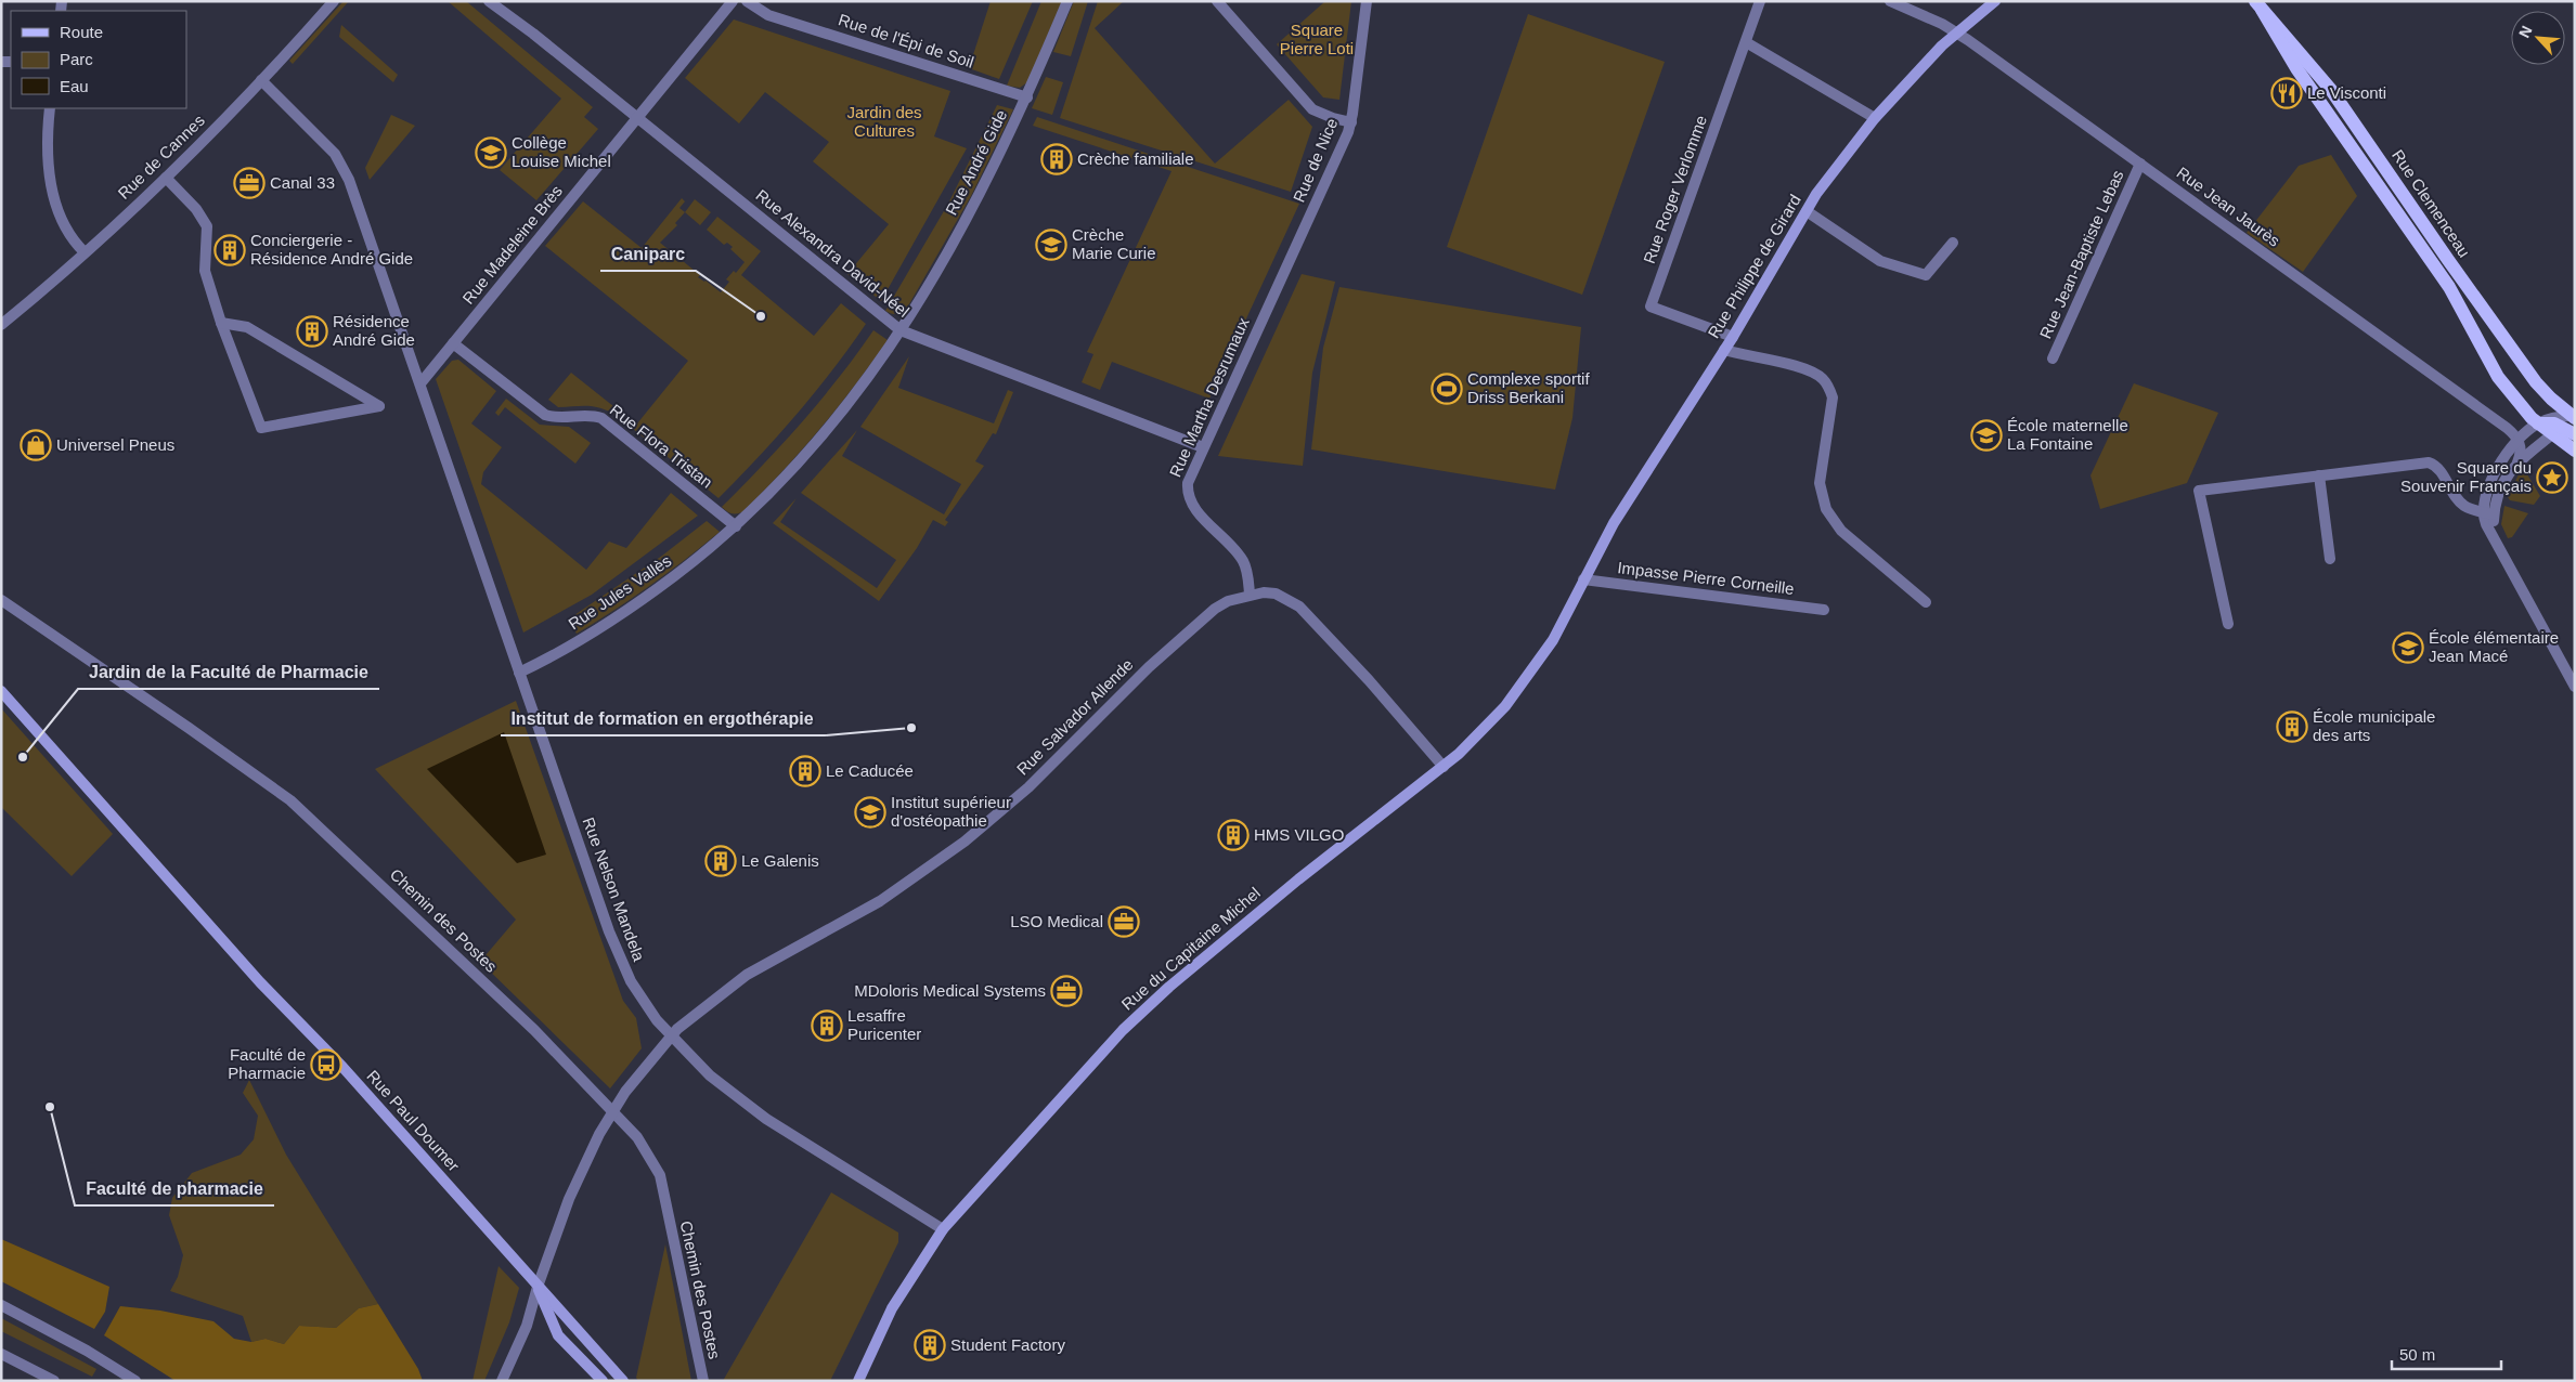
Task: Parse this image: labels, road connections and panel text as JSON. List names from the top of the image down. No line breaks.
{"streets":{"main road":["Rue Clemenceau","Rue Philippe de Girard","Rue du Capitaine Michel","Rue Paul Doumer"],"street":["Rue de l'Épi de Soil","Rue de Cannes","Rue de Nice","Rue André Gide","Rue Roger Verlomme","Rue Jean Jaurès","Rue Madeleine Brès","Rue Alexandra David-Néel","Rue Jean-Baptiste Lebas","Rue Martha Desrumaux","Rue Flora Tristan","Impasse Pierre Corneille","Rue Jules Vallès","Rue Salvador Allende","Rue Nelson Mandela","Chemin des Postes"]},"crossings":[["Rue de l'Épi de Soil","Rue André Gide"],["Rue de Nice","Rue Martha Desrumaux"],["Rue André Gide","Rue Alexandra David-Néel"],["Rue André Gide","Rue Jules Vallès"],["Rue Roger Verlomme","Rue Philippe de Girard"],["Rue Jean Jaurès","Rue Jean-Baptiste Lebas"],["Rue Jean Jaurès","Rue Philippe de Girard"],["Rue Madeleine Brès","Rue Alexandra David-Néel"],["Rue Madeleine Brès","Rue Flora Tristan"],["Rue Alexandra David-Néel","Rue Martha Desrumaux"],["Rue Alexandra David-Néel","Rue Jules Vallès"],["Rue Philippe de Girard","Impasse Pierre Corneille"],["Rue Philippe de Girard","Rue du Capitaine Michel"],["Rue Martha Desrumaux","Rue Salvador Allende"],["Rue Flora Tristan","Rue Jules Vallès"],["Impasse Pierre Corneille","Rue du Capitaine Michel"],["Rue Jules Vallès","Rue Nelson Mandela"],["Rue Salvador Allende","Rue Nelson Mandela"],["Rue Salvador Allende","Chemin des Postes"],["Rue Salvador Allende","Rue du Capitaine Michel"],["Rue Salvador Allende","Rue Paul Doumer"],["Rue Nelson Mandela","Rue du Capitaine Michel"]],"parks":["Square Pierre Loti","Jardin des Cultures"],"places":{"restaurant":["Le Visconti"],"school or university":["Collège Louise Michel","Crèche Marie Curie","École maternelle La Fontaine","École élémentaire Jean Macé","Institut supérieur d'ostéopathie"],"building":["Crèche familiale","Conciergerie - Résidence André Gide","Résidence André Gide","École municipale des arts","Le Caducée","HMS VILGO","Le Galenis","Lesaffre Puricenter","Student Factory"],"office":["Canal 33","LSO Medical","MDoloris Medical Systems"],"other":["Caniparc","Institut de formation en ergothérapie","Jardin de la Faculté de Pharmacie","Faculté de pharmacie"],"sports":["Complexe sportif Driss Berkani"],"shop":["Universel Pneus"],"place":["Square du Souvenir Français"],"bus stop":["Faculté de Pharmacie"]},"legend":["Route","Parc","Eau"],"scale_bar":"50 m","north":"top left"}
